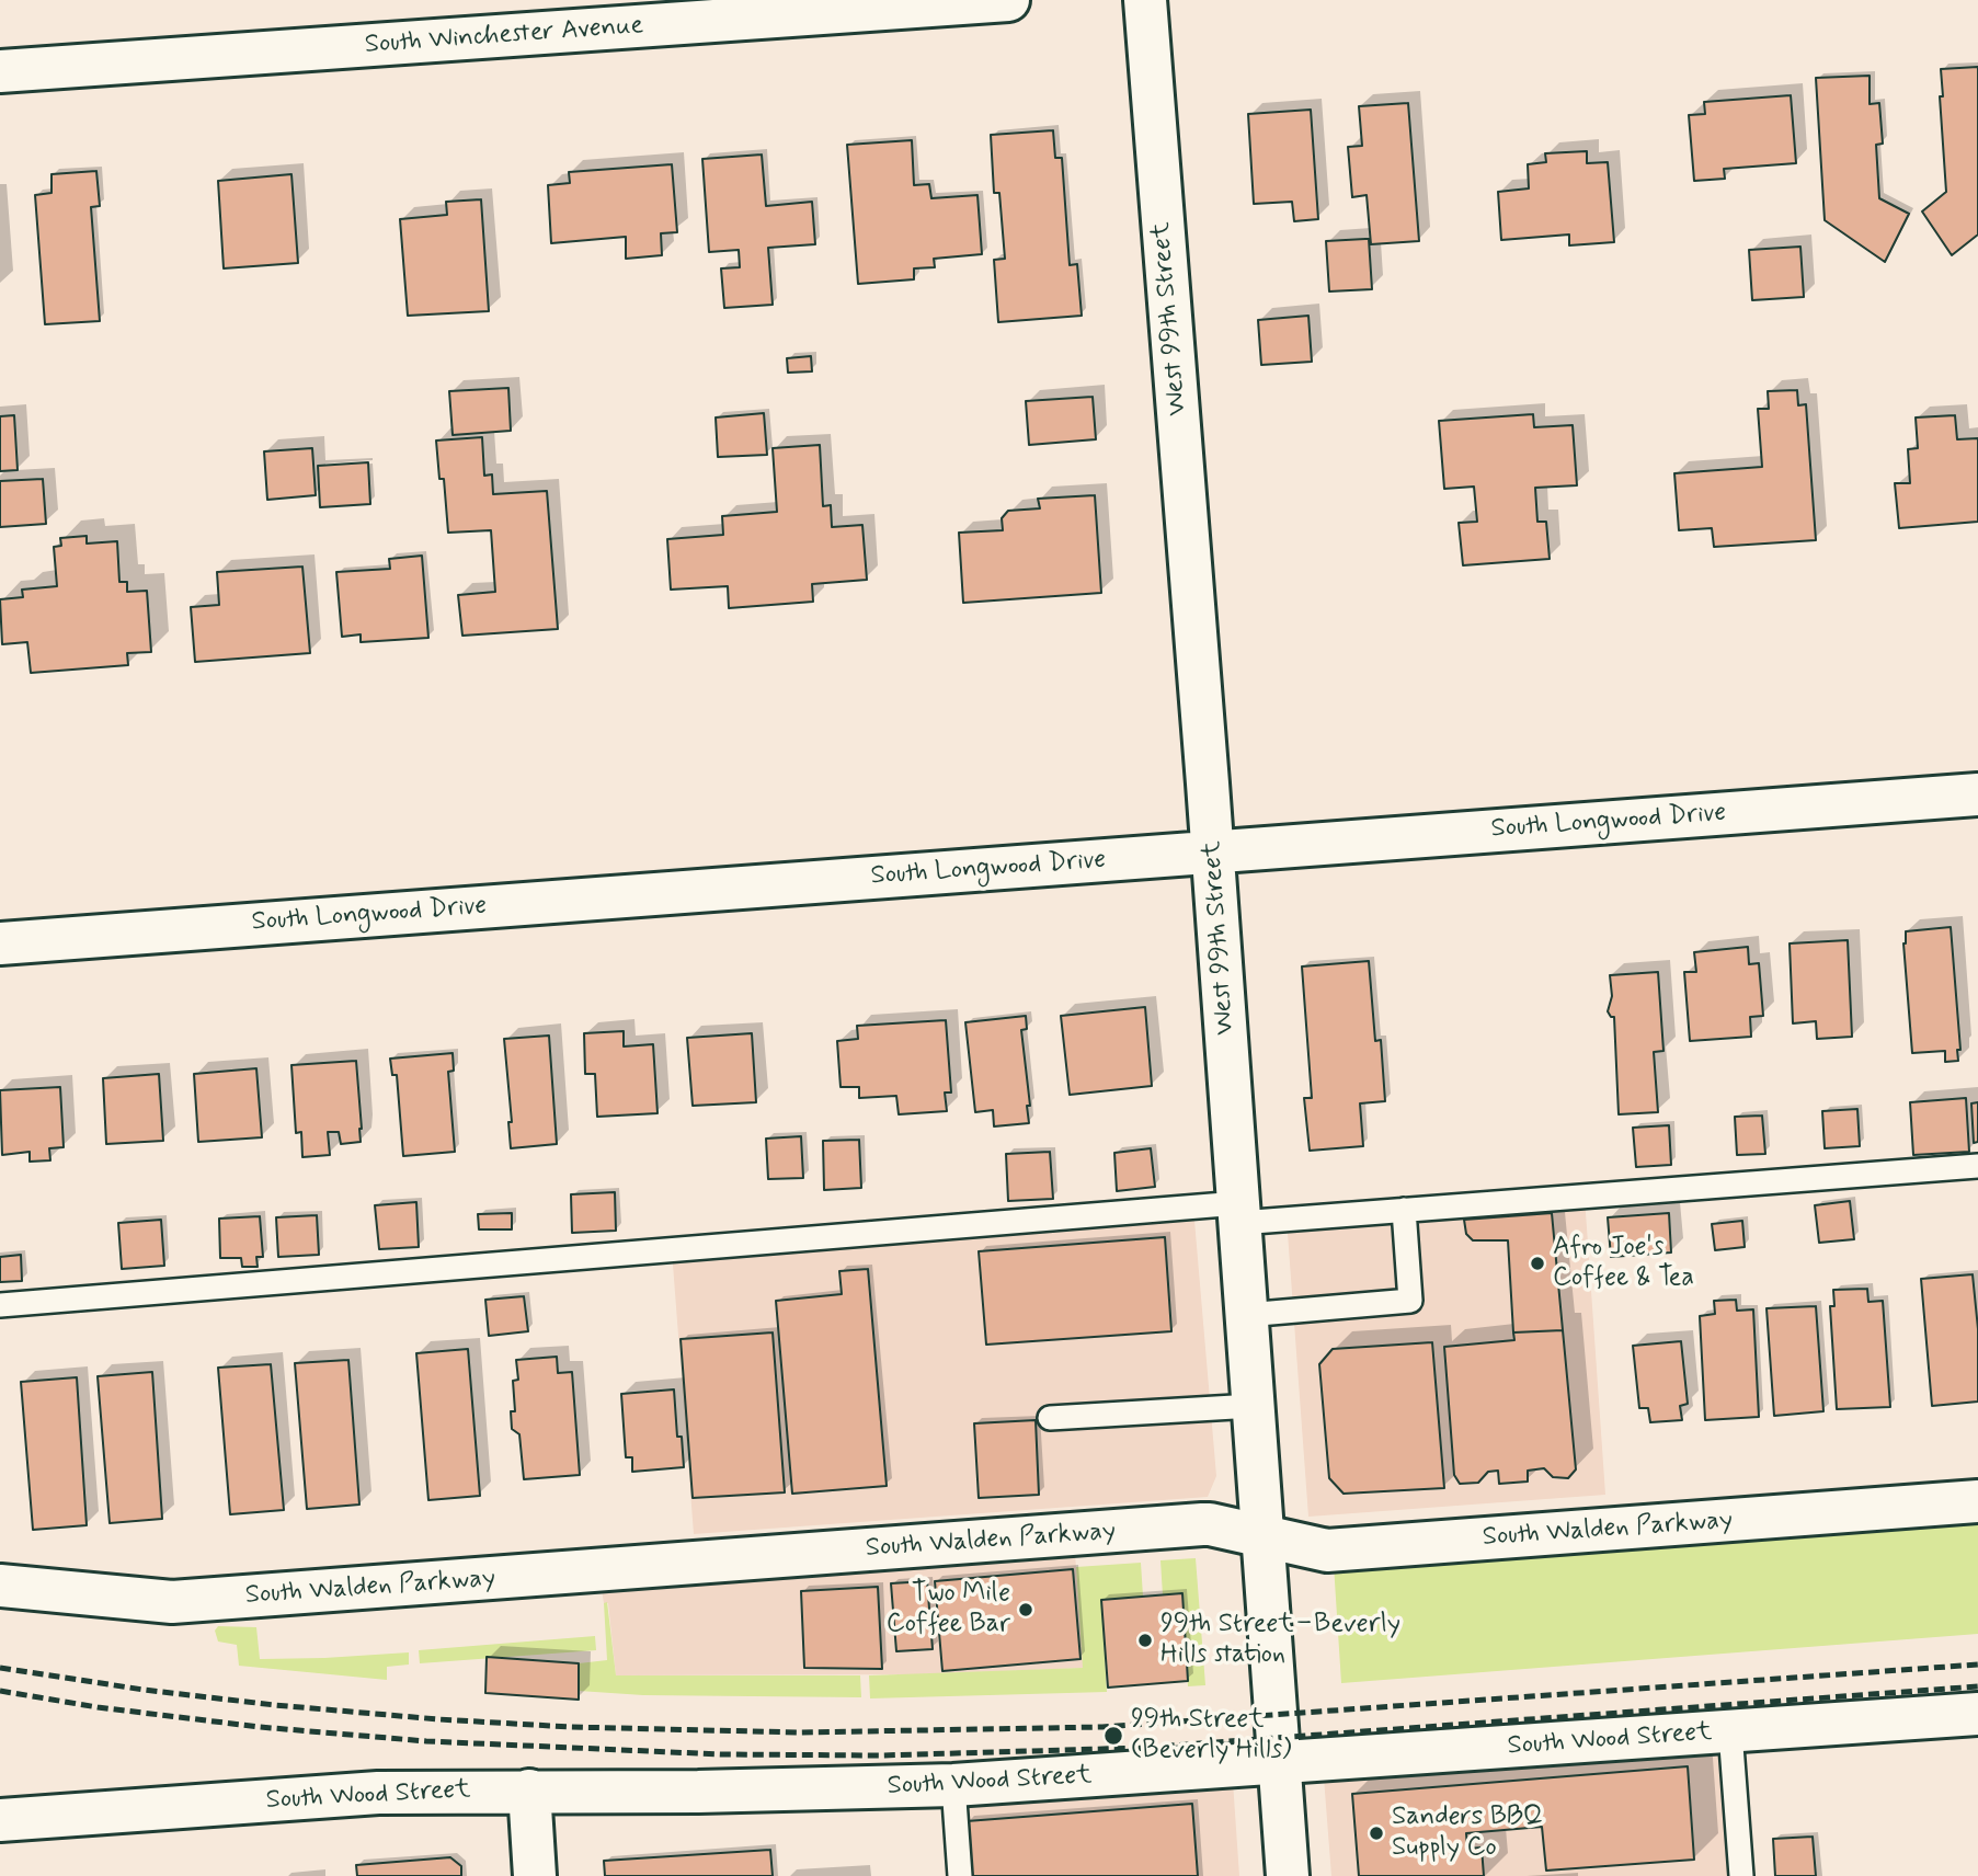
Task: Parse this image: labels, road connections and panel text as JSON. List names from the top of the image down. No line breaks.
{"streets":{"street":["South Winchester Avenue","West 99th Street","South Longwood Drive","South Walden Parkway","South Wood Street"]},"crossings":[["West 99th Street","South Longwood Drive"],["West 99th Street","South Walden Parkway"],["West 99th Street","South Wood Street"]],"places":["Afro Joe's Coffee & Tea","Two Mile Coffee Bar","99th Street–Beverly Hills station","99th Street (Beverly Hills)","Sanders BBQ Supply Co"]}
